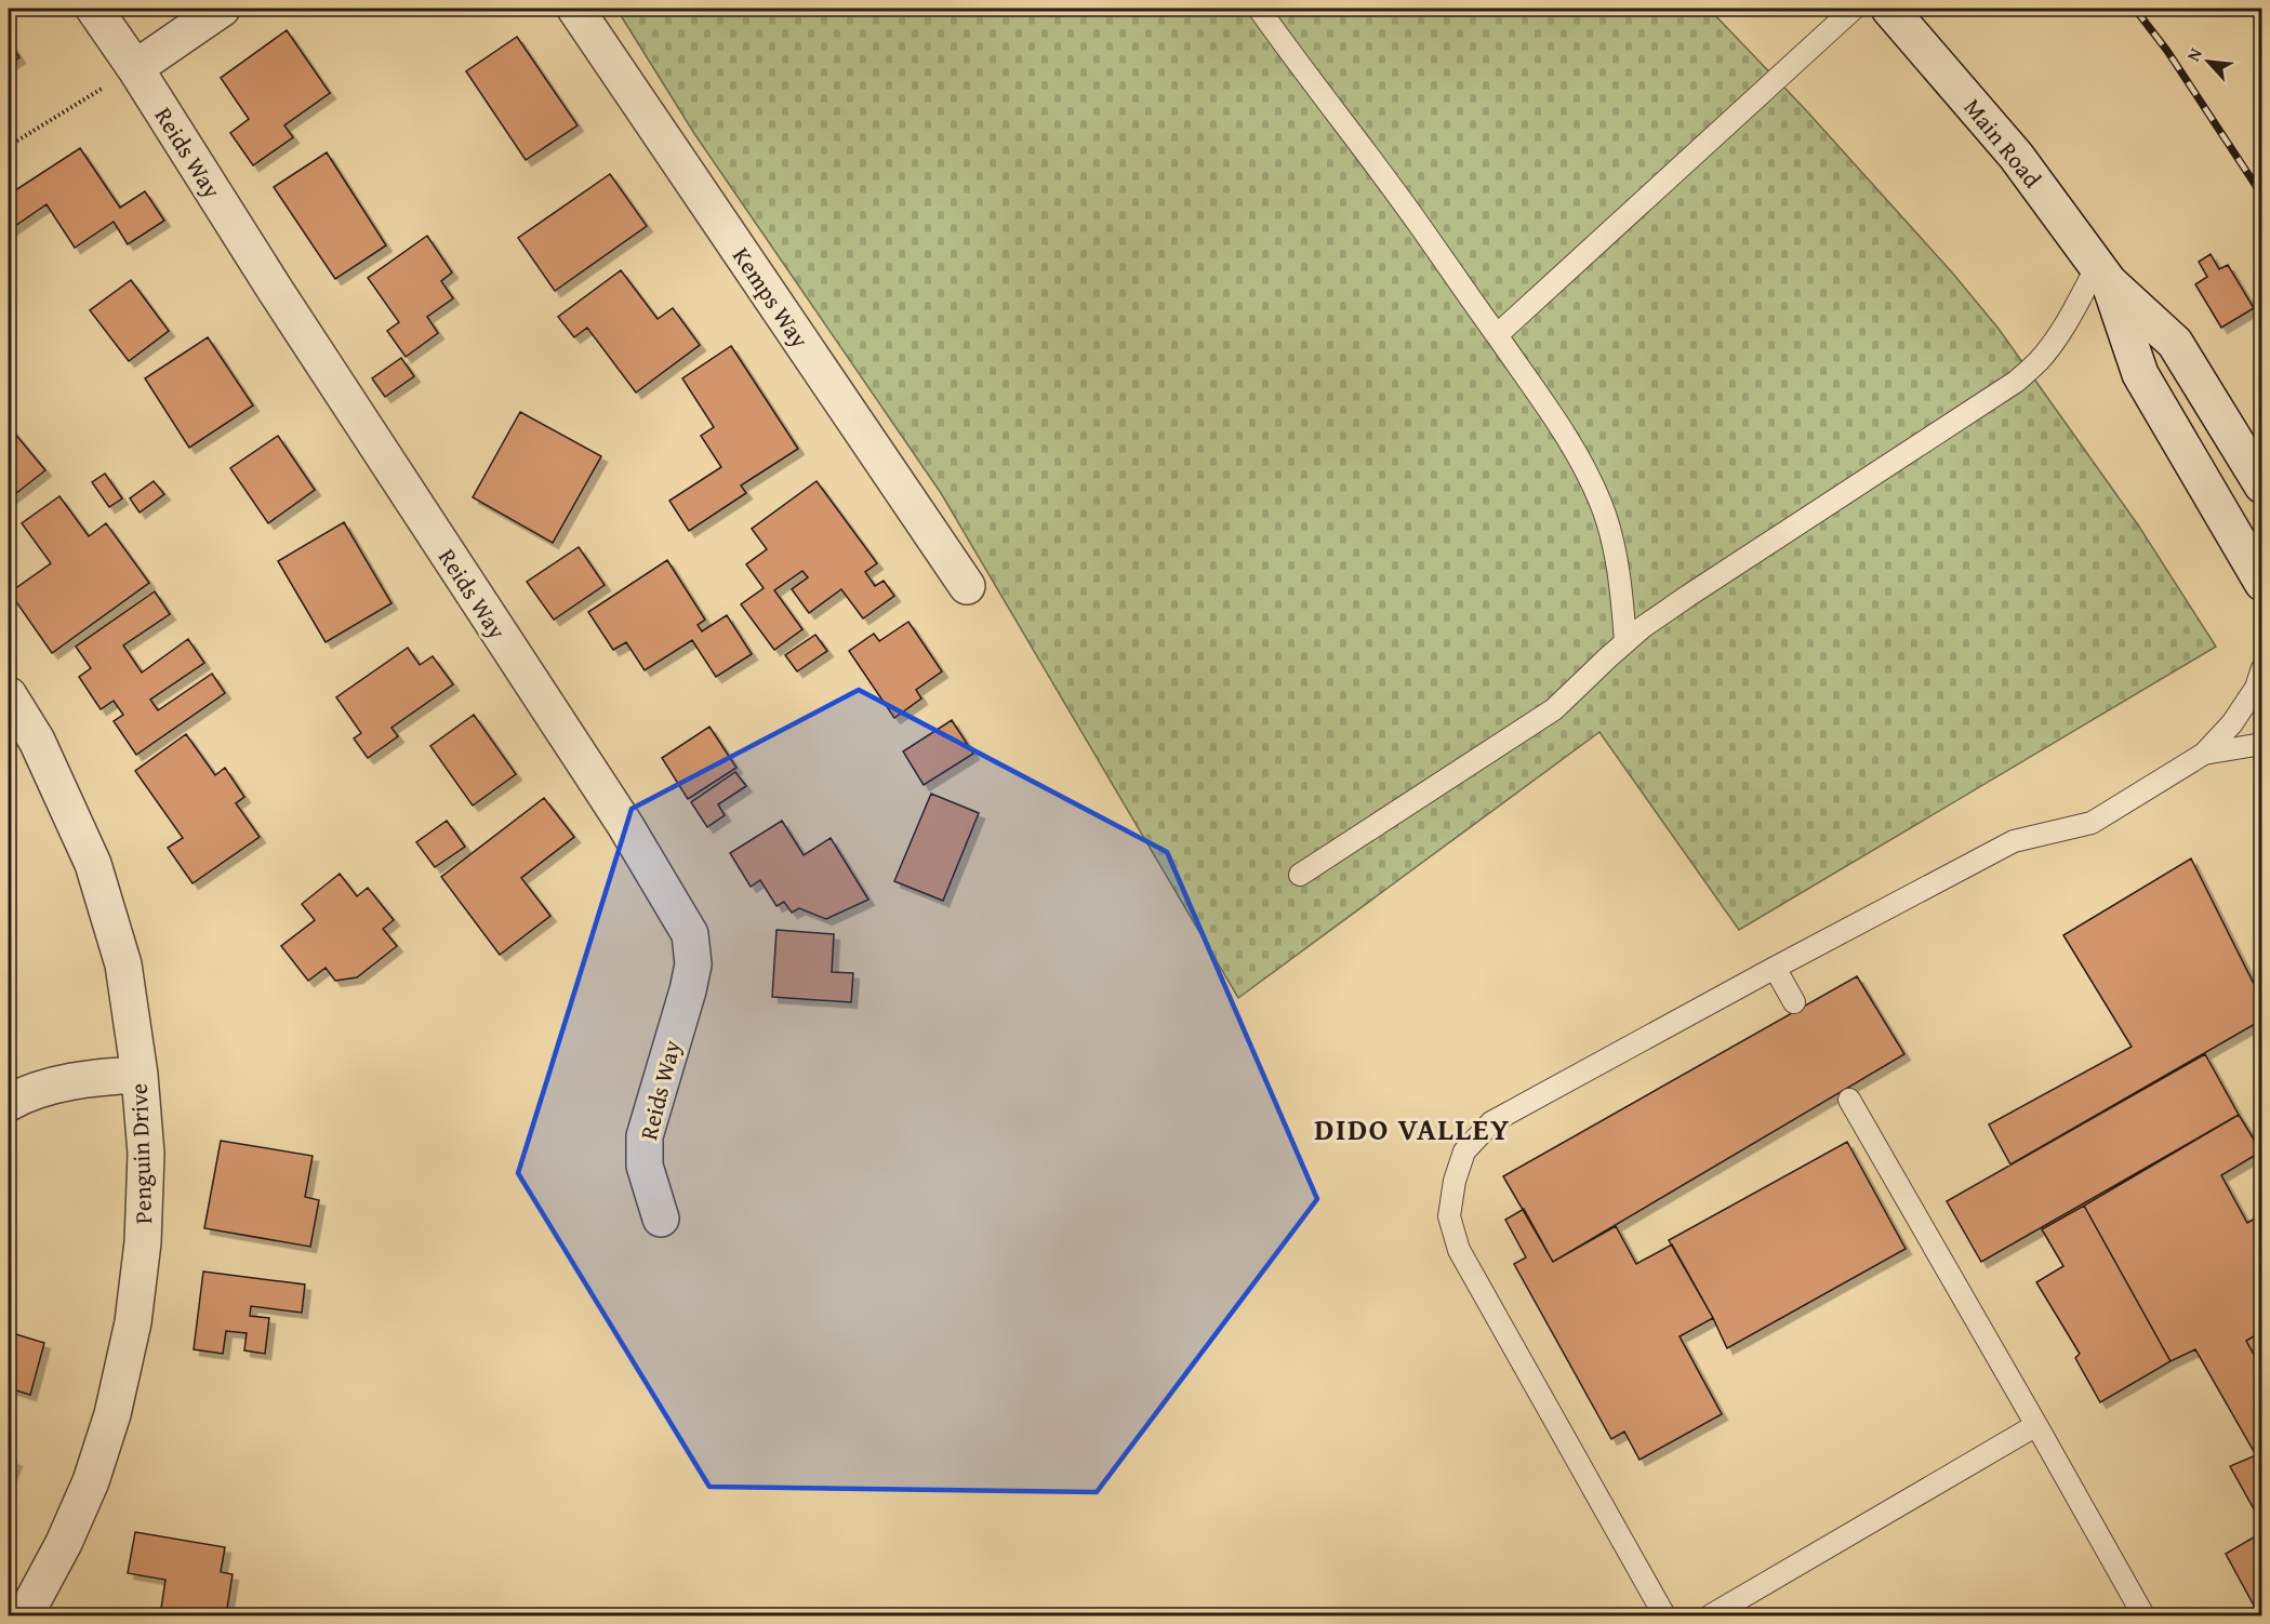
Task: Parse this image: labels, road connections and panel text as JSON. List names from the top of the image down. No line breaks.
{"streets":{"street":["Main Road","Reids Way","Kemps Way","Penguin Drive"]},"districts":["DIDO VALLEY"],"north":"top left"}
